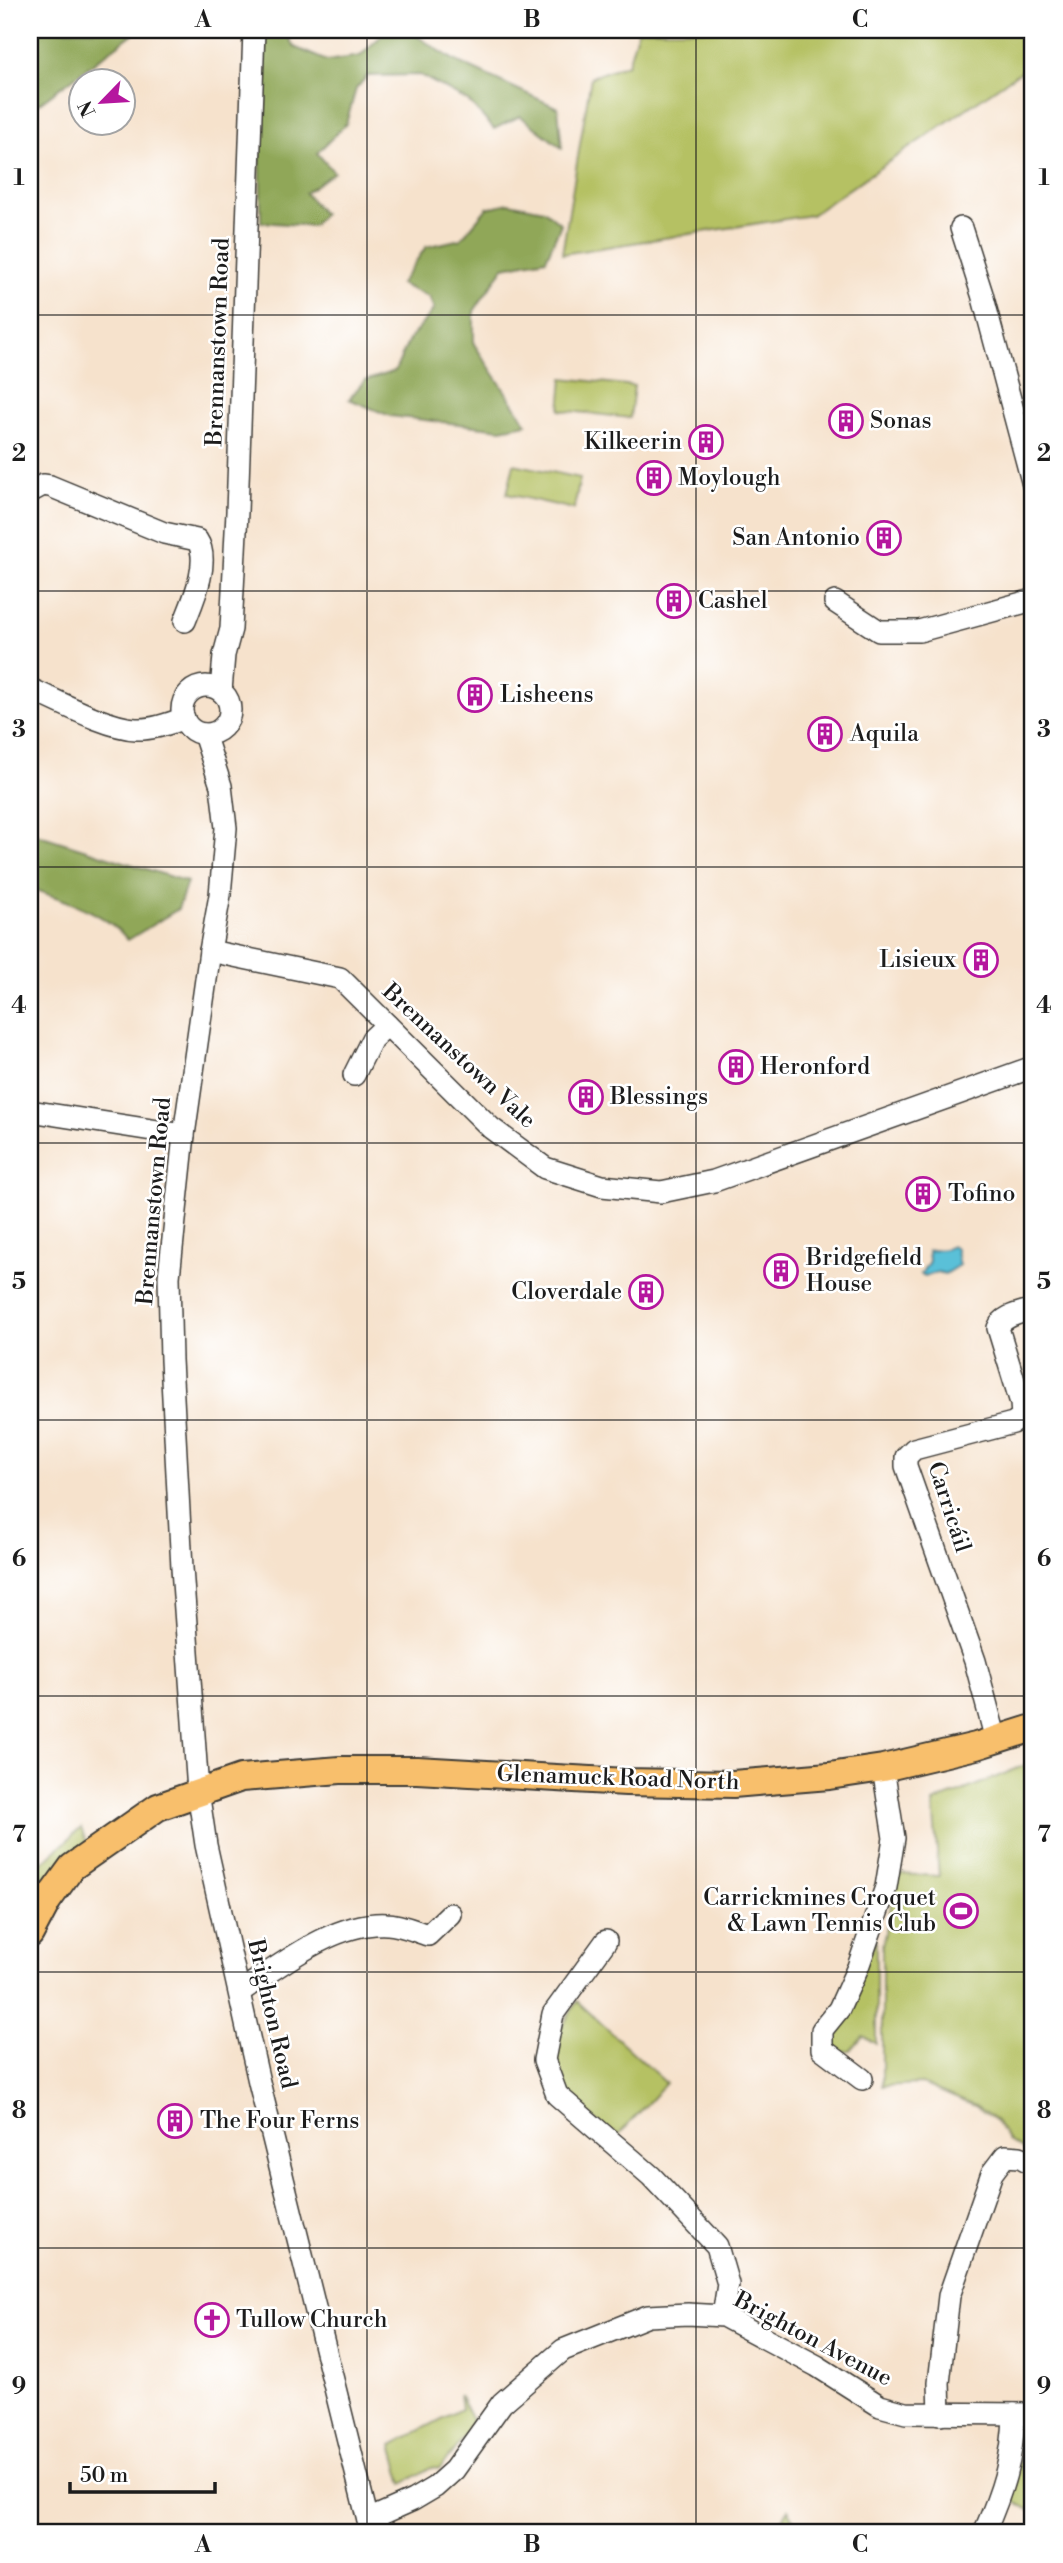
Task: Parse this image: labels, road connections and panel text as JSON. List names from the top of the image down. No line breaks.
{"streets":{"main road":["Glenamuck Road North"],"street":["Brennanstown Road","Brennanstown Vale","Carricáil","Brighton Road","Brighton Avenue"]},"crossings":[["Brennanstown Road","Brennanstown Vale"],["Brennanstown Road","Glenamuck Road North"],["Brennanstown Road","Brighton Road"],["Carricáil","Glenamuck Road North"],["Glenamuck Road North","Brighton Road"],["Brighton Road","Brighton Avenue"]],"places":{"building":["Sonas","Kilkeerin","Moylough","San Antonio","Cashel","Lisheens","Aquila","Lisieux","Heronford","Blessings","Tofino","Bridgefield House","Cloverdale","The Four Ferns"],"sports":["Carrickmines Croquet & Lawn Tennis Club"],"church":["Tullow Church"]},"scale_bar":"50 m","north":"bottom left","grid":{"columns":["A","B","C"],"rows":["1","2","3","4","5","6","7","8","9"]}}
